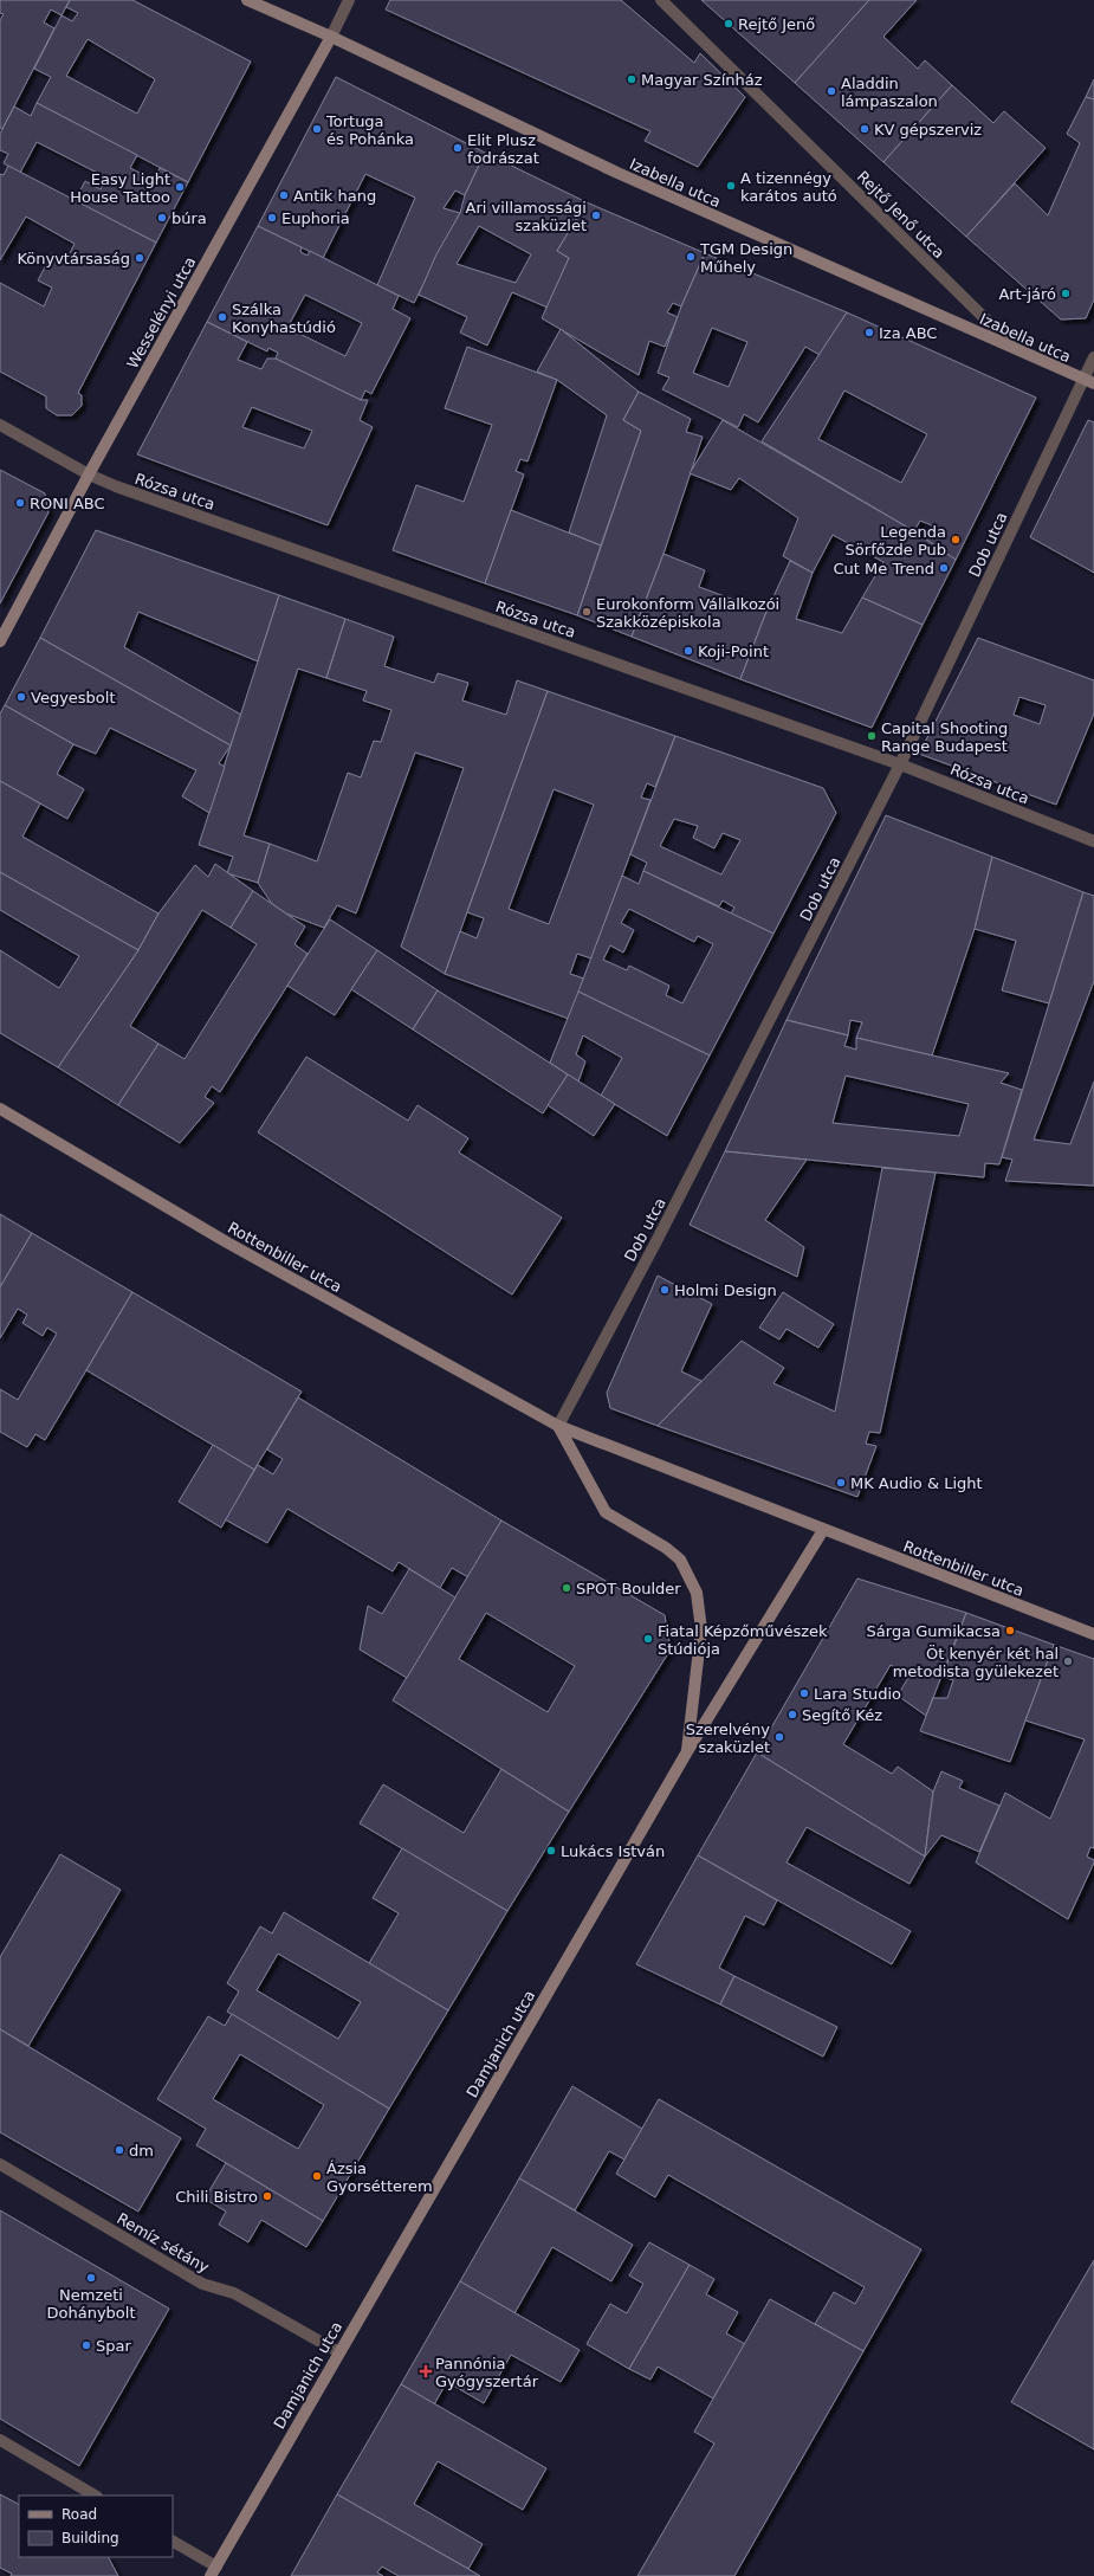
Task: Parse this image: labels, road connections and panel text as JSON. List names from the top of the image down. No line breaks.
{"streets":{"street":["Izabella utca","Rejtő Jenő utca","Wesselényi utca","Rózsa utca","Dob utca","Rottenbiller utca","Damjanich utca","Remíz sétány"]},"crossings":[["Izabella utca","Rejtő Jenő utca"],["Izabella utca","Wesselényi utca"],["Izabella utca","Dob utca"],["Wesselényi utca","Rózsa utca"],["Rózsa utca","Dob utca"],["Dob utca","Rottenbiller utca"],["Rottenbiller utca","Damjanich utca"],["Damjanich utca","Remíz sétány"]],"places":{"other":["Rejtő Jenő","Magyar Színház","Aladdin lámpaszalon","Tortuga és Pohánka","KV gépszerviz","Elit Plusz fodrászat","A tizennégy karátos autó","Easy Light House Tattoo","Antik hang","Ari villamossági szaküzlet","búra","Euphoria","TGM Design Műhely","Könyvtársaság","Art-járó","Szálka Konyhastúdió","Iza ABC","RONI ABC","Legenda Sörfőzde Pub","Cut Me Trend","Eurokonform Vállalkozói Szakközépiskola","Koji-Point","Vegyesbolt","Capital Shooting Range Budapest","Holmi Design","MK Audio & Light","SPOT Boulder","Sárga Gumikacsa","Fiatal Képzőművészek Stúdiója","Öt kenyér két hal metodista gyülekezet","Lara Studio","Segítő Kéz","Szerelvény szaküzlet","Lukács István","dm","Ázsia Gyorsétterem","Chili Bistro","Nemzeti Dohánybolt","Spar"],"health":["Pannónia Gyógyszertár"]},"legend":["Road","Building"]}
